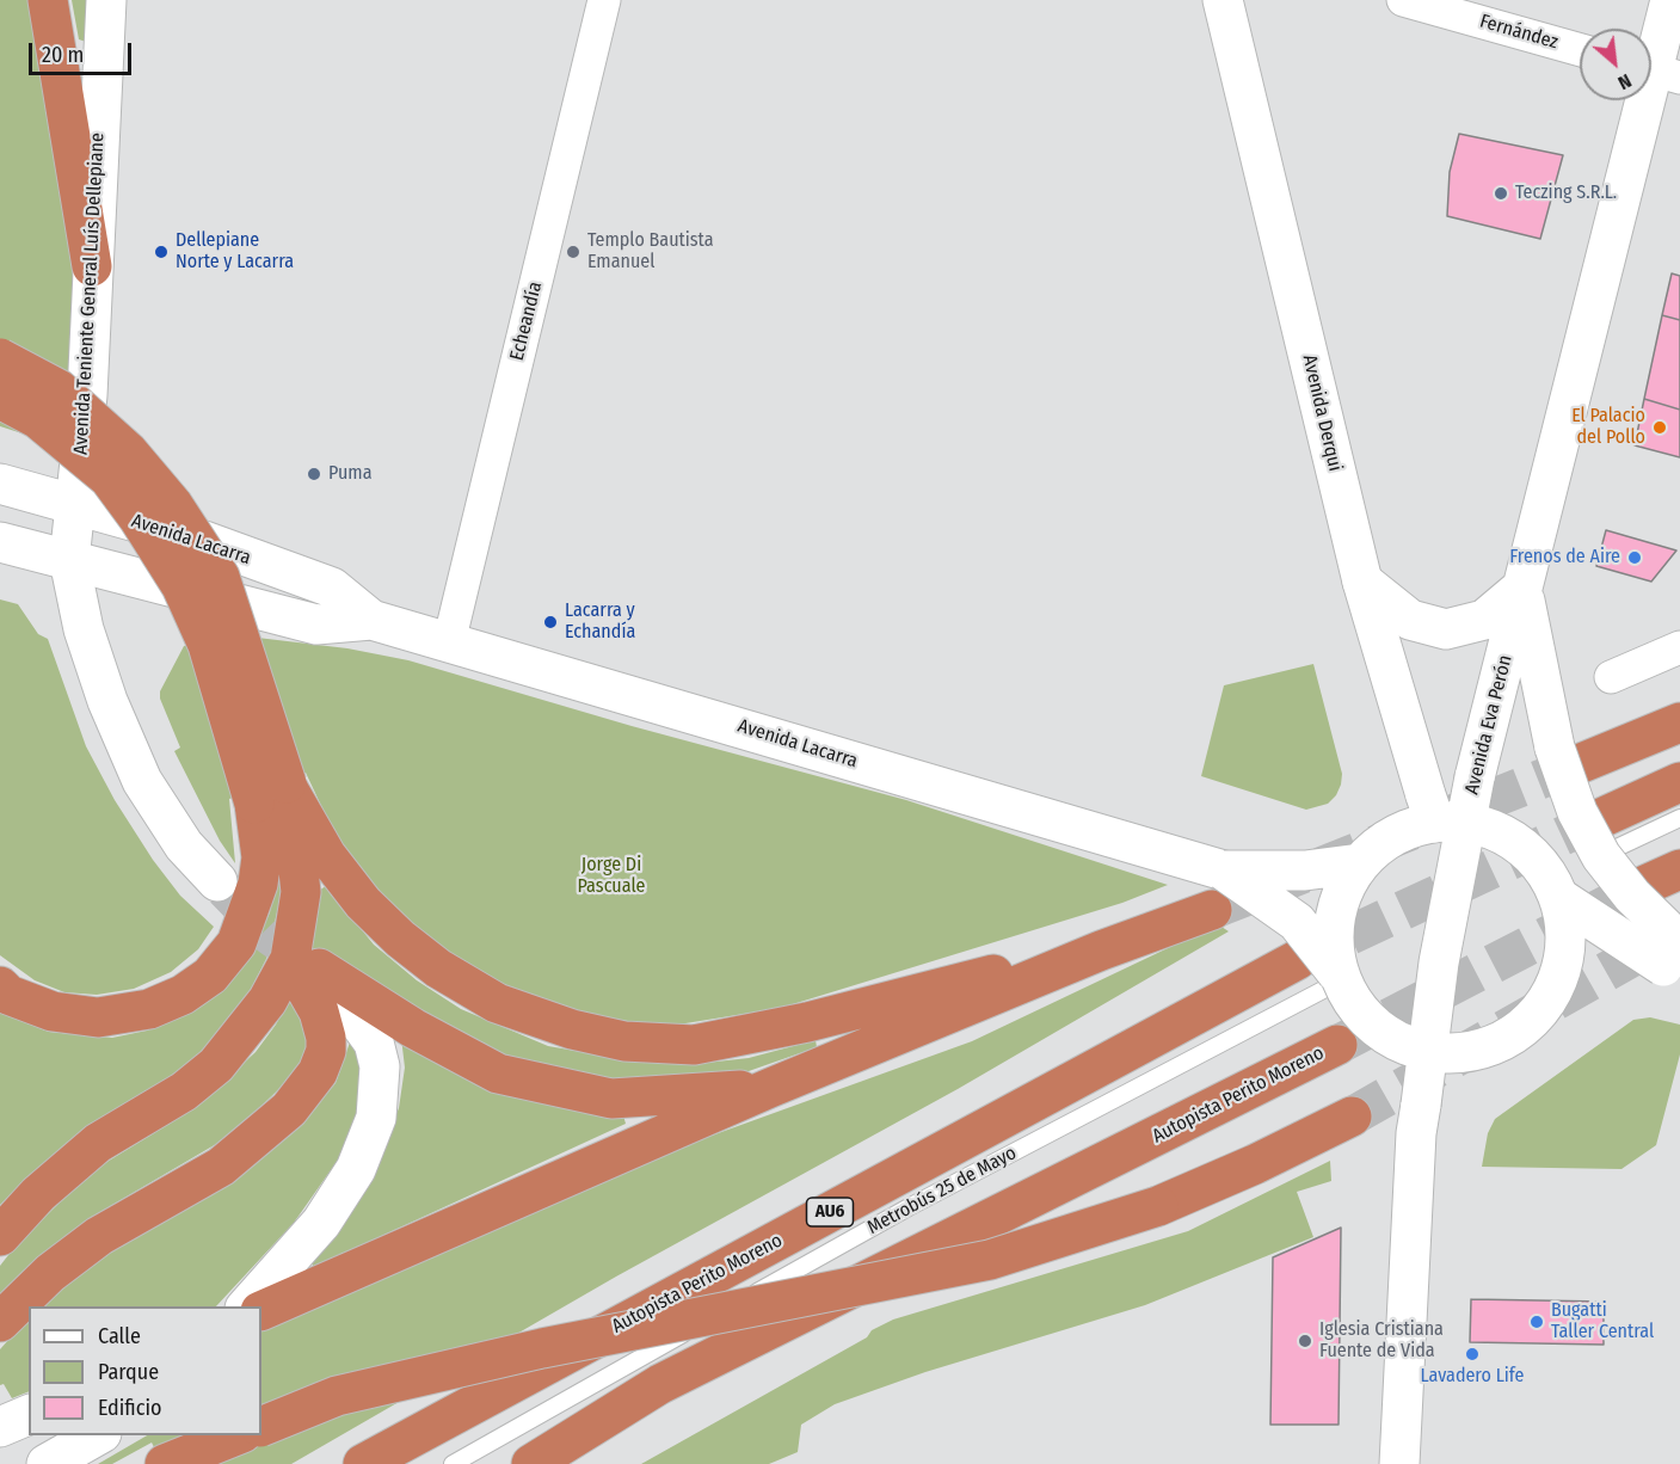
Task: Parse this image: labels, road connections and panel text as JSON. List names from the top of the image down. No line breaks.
{"streets":{"highway":["Autopista Perito Moreno","AU6"],"main road":["Avenida Teniente General Luís Dellepiane","Avenida Derqui","Avenida Lacarra","Avenida Eva Perón"],"street":["Fernández","Echeandía"],"lane":["Metrobús 25 de Mayo"]},"crossings":[["Avenida Teniente General Luís Dellepiane","Avenida Lacarra"],["Echeandía","Avenida Lacarra"],["Avenida Derqui","Avenida Eva Perón"],["Avenida Lacarra","Metrobús 25 de Mayo"]],"parks":["Jorge Di Pascuale"],"places":["Teczing S.R.L.","Dellepiane Norte y Lacarra","Templo Bautista Emanuel","El Palacio del Pollo","Puma","Frenos de Aire","Lacarra y Echandía","Bugatti Taller Central","Iglesia Cristiana Fuente de Vida","Lavadero Life"],"legend":["Calle","Parque","Edificio"],"scale_bar":"20 m","north":"bottom right"}
